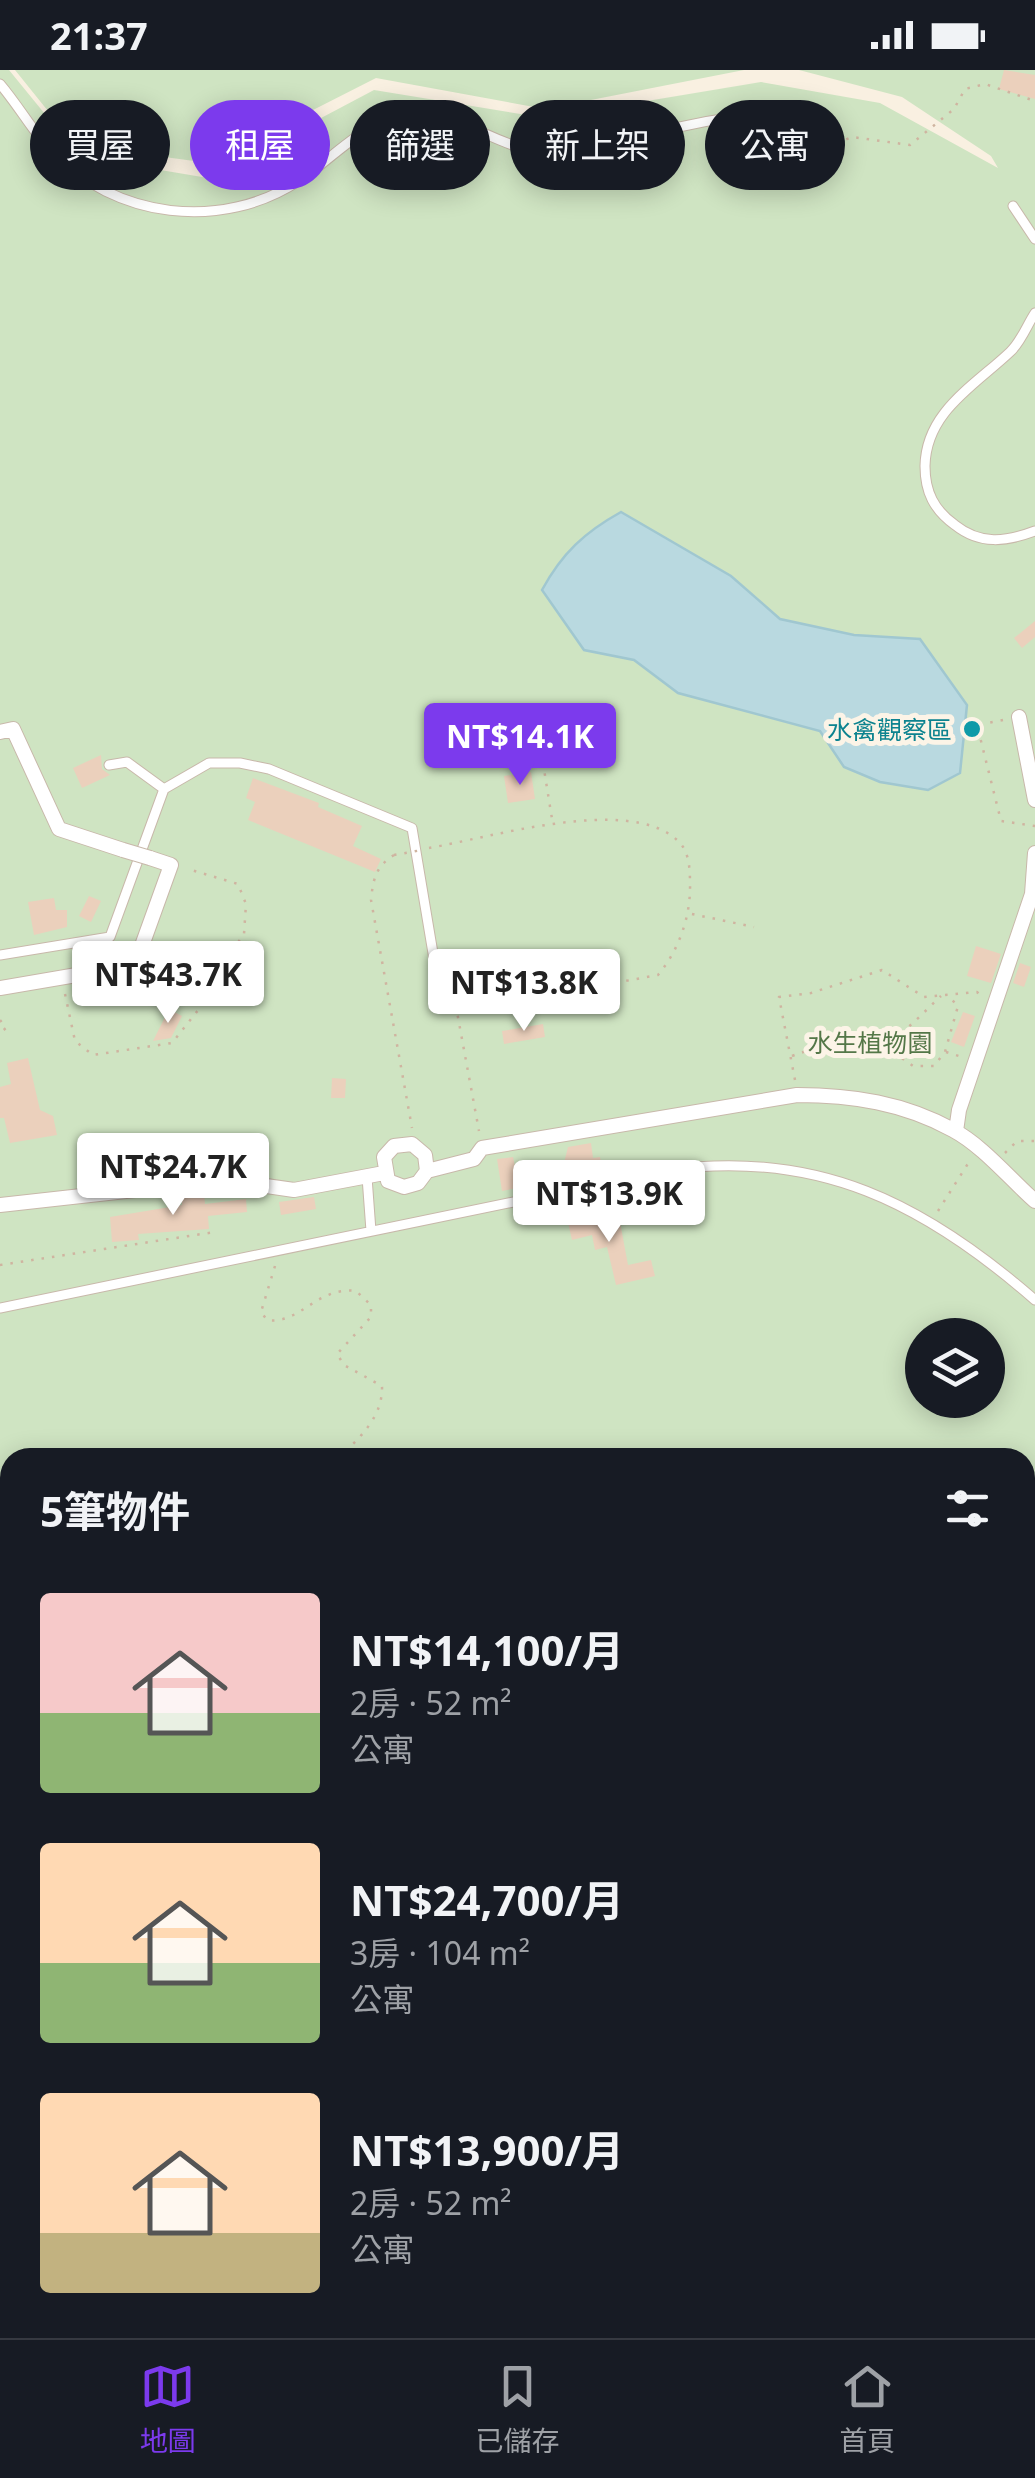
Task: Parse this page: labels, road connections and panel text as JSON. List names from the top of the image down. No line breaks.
{"parks":["水生植物園"],"places":["水禽觀察區"],"page":{"status":"21:37","chip":["買屋","租屋","篩選","新上架","公寓"],"price":["NT$14.1K","NT$43.7K","NT$13.8K","NT$24.7K","NT$13.9K"],"heading":"5筆物件","list":[{"name":"NT$14,100/月","note":"2房 · 52 m² · 公寓"},{"name":"NT$24,700/月","note":"3房 · 104 m² · 公寓"},{"name":"NT$13,900/月","note":"2房 · 52 m² · 公寓"}],"tabs":["地圖","已儲存","首頁"]}}
